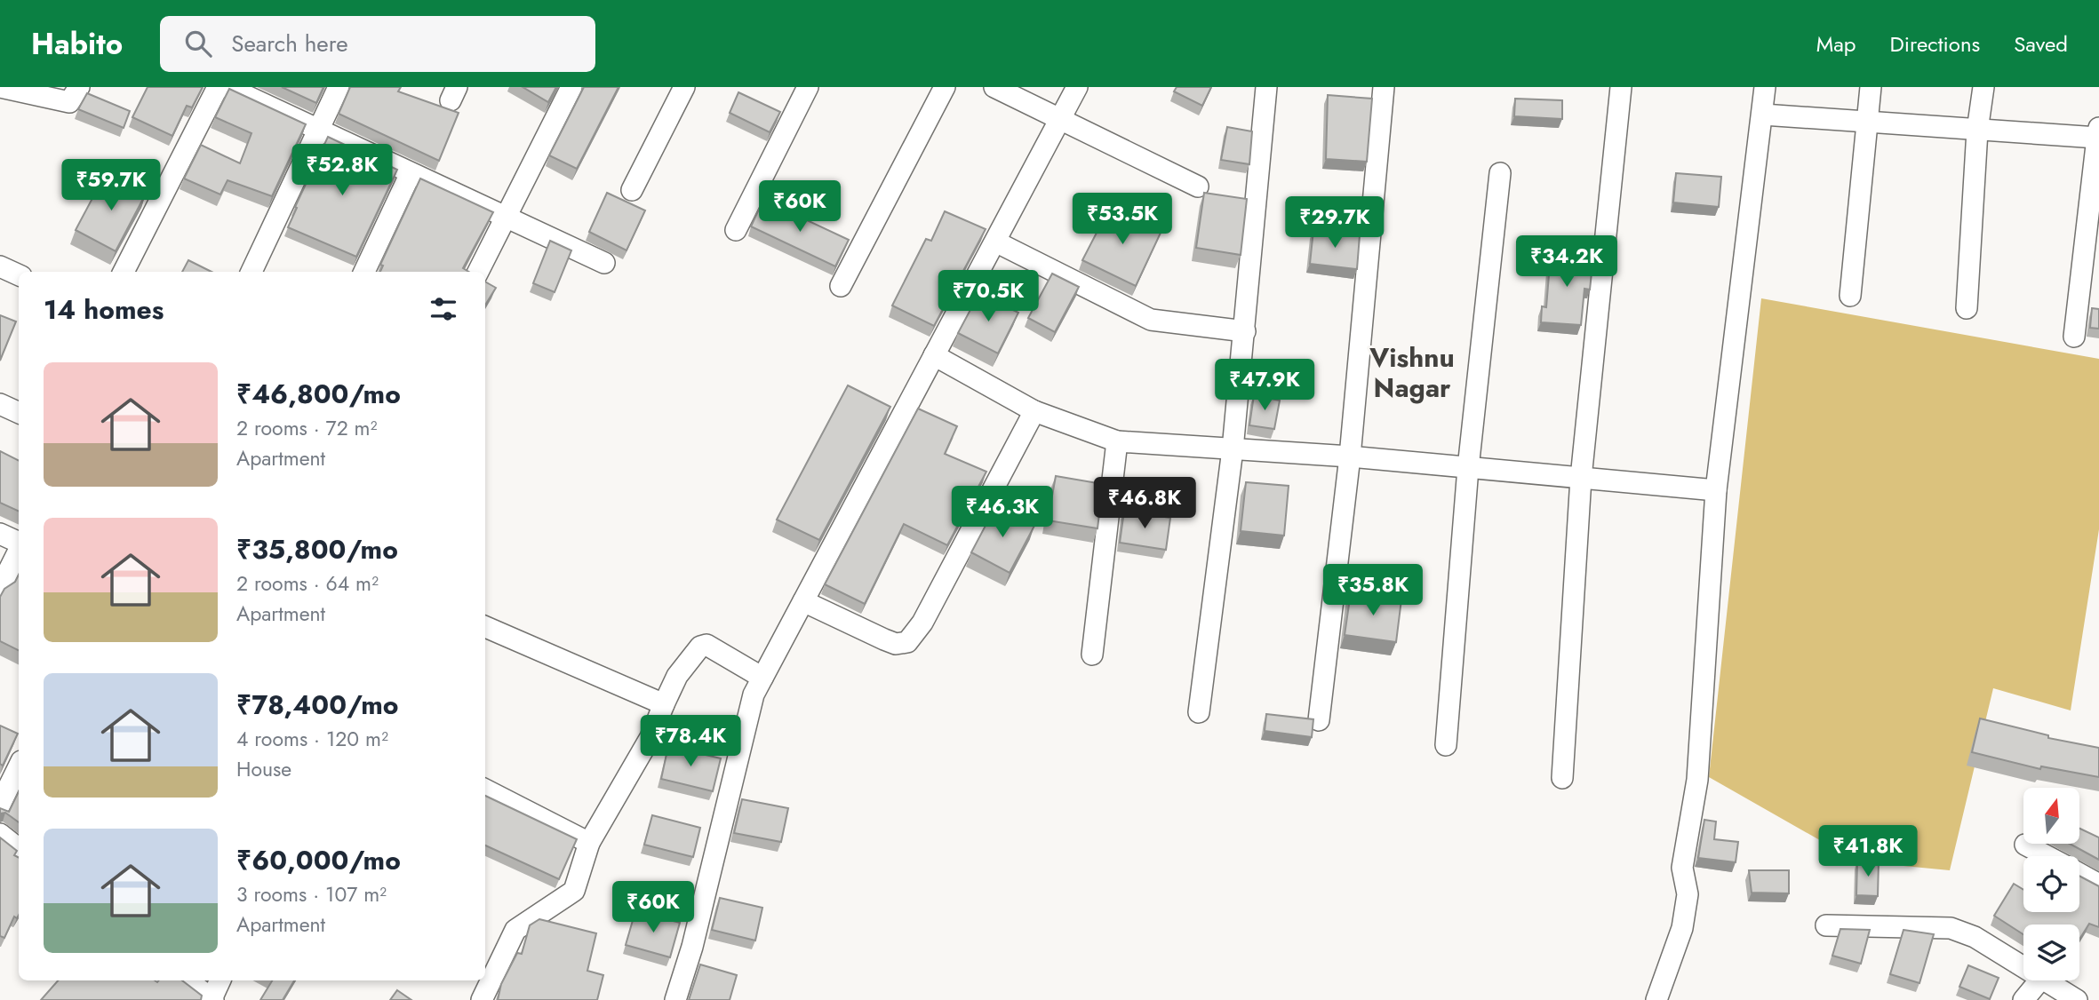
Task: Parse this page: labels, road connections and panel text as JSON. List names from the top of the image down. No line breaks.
{"districts":["Vishnu Nagar"],"north":"top","page":{"header":"Habito","search":"Search here","nav":["Map","Directions","Saved"],"price":["₹52.8K","₹59.7K","₹60K","₹53.5K","₹29.7K","₹34.2K","₹70.5K","₹47.9K","₹46.8K","₹46.3K","₹35.8K","₹78.4K","₹41.8K","₹60K"],"heading":"14 homes","list":[{"name":"₹46,800/mo","note":"2 rooms · 72 m² · Apartment"},{"name":"₹35,800/mo","note":"2 rooms · 64 m² · Apartment"},{"name":"₹78,400/mo","note":"4 rooms · 120 m² · House"},{"name":"₹60,000/mo","note":"3 rooms · 107 m² · Apartment"}]}}
